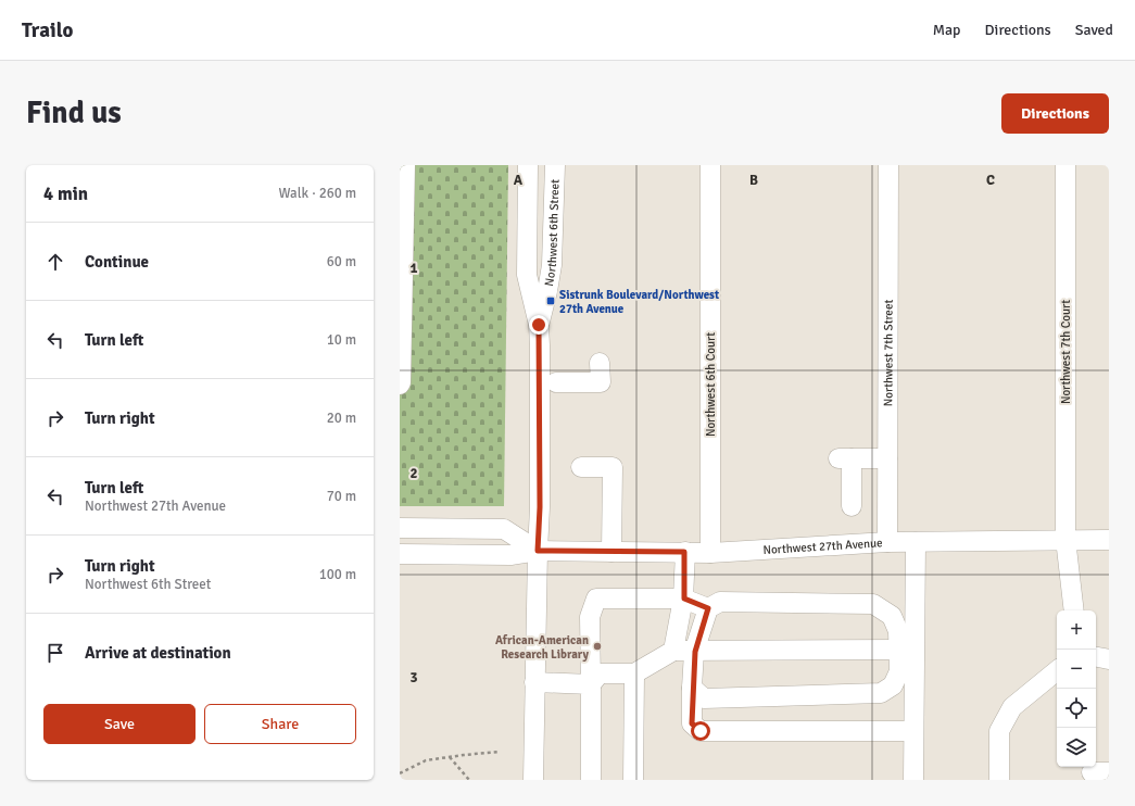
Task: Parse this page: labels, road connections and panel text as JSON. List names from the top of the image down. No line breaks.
{"streets":{"street":["Northwest 6th Street","Northwest 7th Court","Northwest 7th Street","Northwest 6th Court","Northwest 27th Avenue"]},"crossings":[["Northwest 6th Street","Northwest 27th Avenue"],["Northwest 7th Court","Northwest 27th Avenue"],["Northwest 7th Street","Northwest 27th Avenue"],["Northwest 6th Court","Northwest 27th Avenue"]],"places":{"transit":["Sistrunk Boulevard/Northwest 27th Avenue"],"other":["African-American Research Library"]},"page":{"header":"Trailo","nav":["Map","Directions","Saved"],"buttons":["Directions",["Save","Share"]],"title":"Find us","heading":["4 min","Walk · 260 m"],"list":[["Continue","60 m"],["Turn left","10 m"],["Turn right","20 m"],["Turn left","Northwest 27th Avenue","70 m"],["Turn right","Northwest 6th Street","100 m"],"Arrive at destination"],"map_buttons":["+","−"]},"grid":{"columns":["A","B","C"],"rows":["1","2","3"]}}
